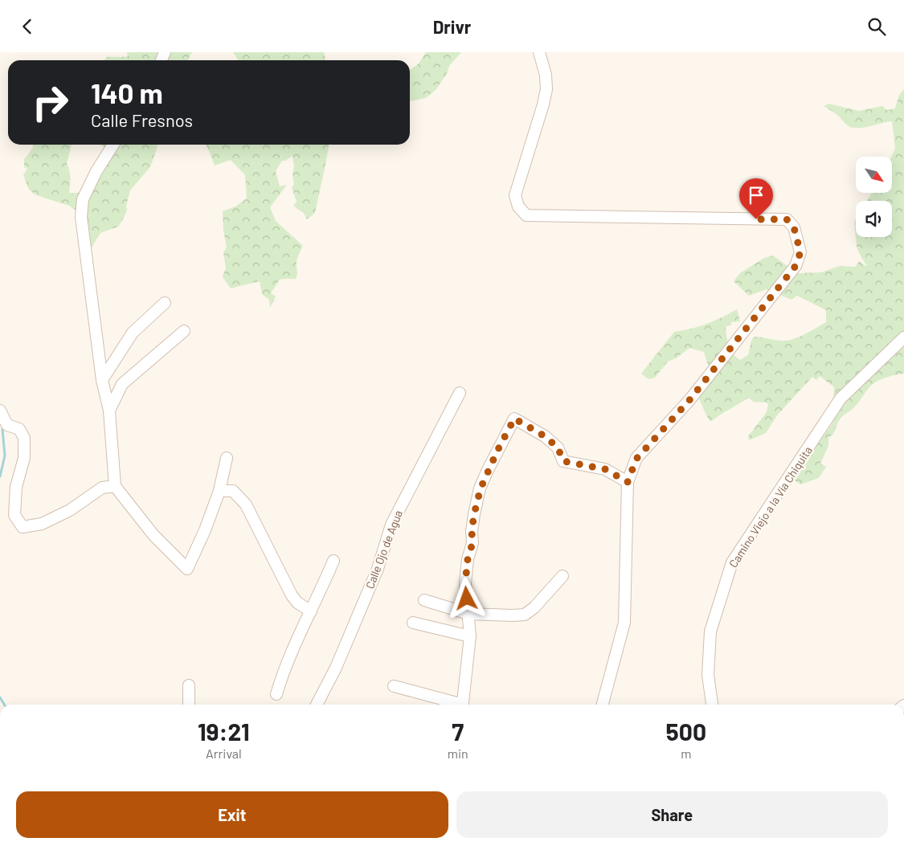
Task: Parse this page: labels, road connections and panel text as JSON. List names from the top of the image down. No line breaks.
{"streets":{"street":["Camino Viejo a la Vía Chiquita","Calle Ojo de Agua"]},"north":"bottom right","page":{"header":"Drivr","turn":["140 m","Calle Fresnos"],"eta":["19:21","Arrival","7","min","500","m"],"buttons":["Exit","Share"]}}
